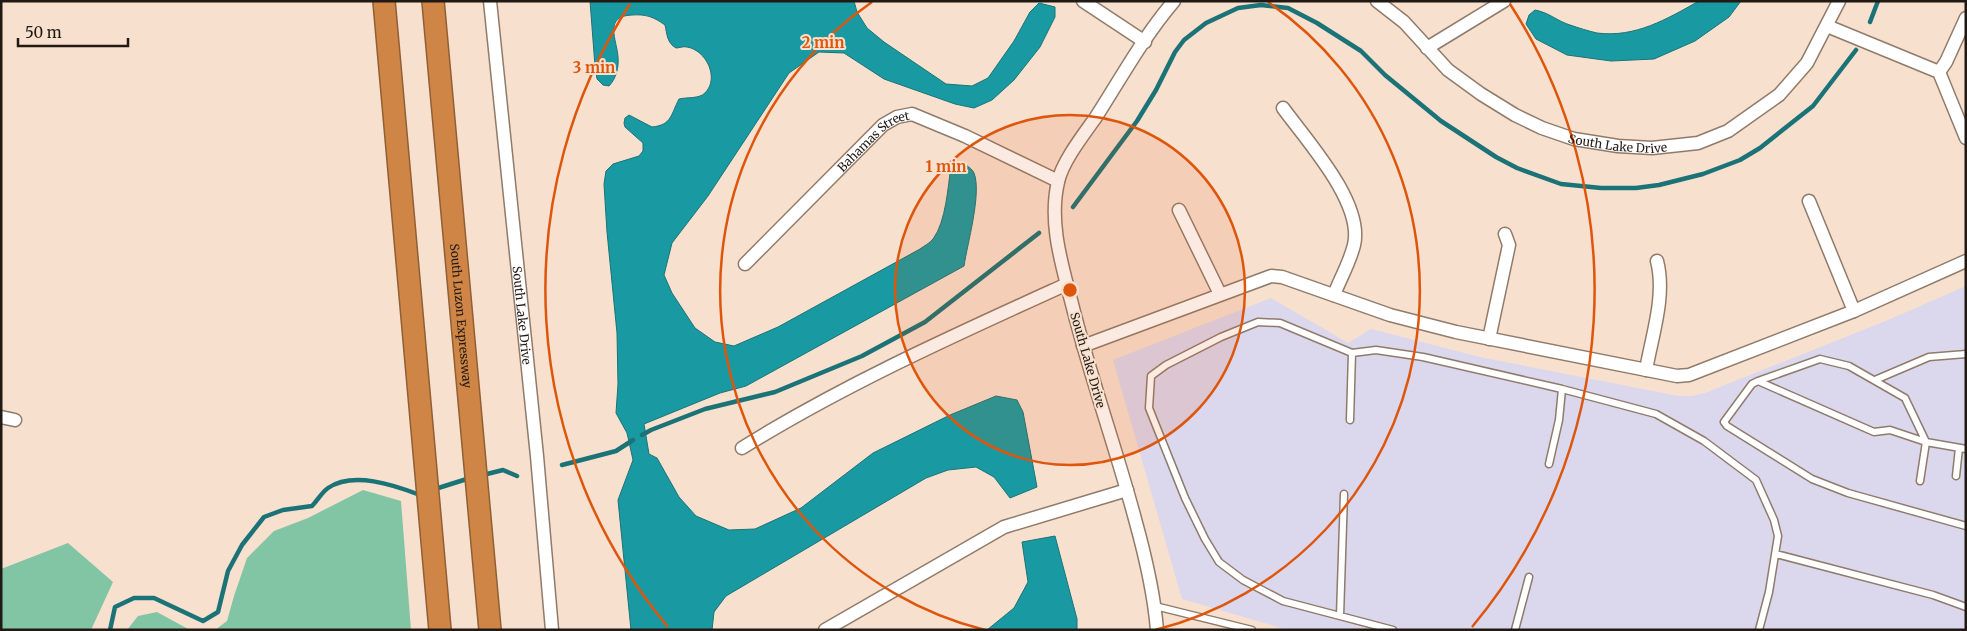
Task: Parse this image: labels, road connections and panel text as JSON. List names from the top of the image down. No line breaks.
{"streets":{"highway":["South Luzon Expressway"],"street":["South Lake Drive","Bahamas Street"]},"crossings":[["South Lake Drive","Bahamas Street"]],"scale_bar":"50 m","rings":["2 min","3 min","1 min"]}
